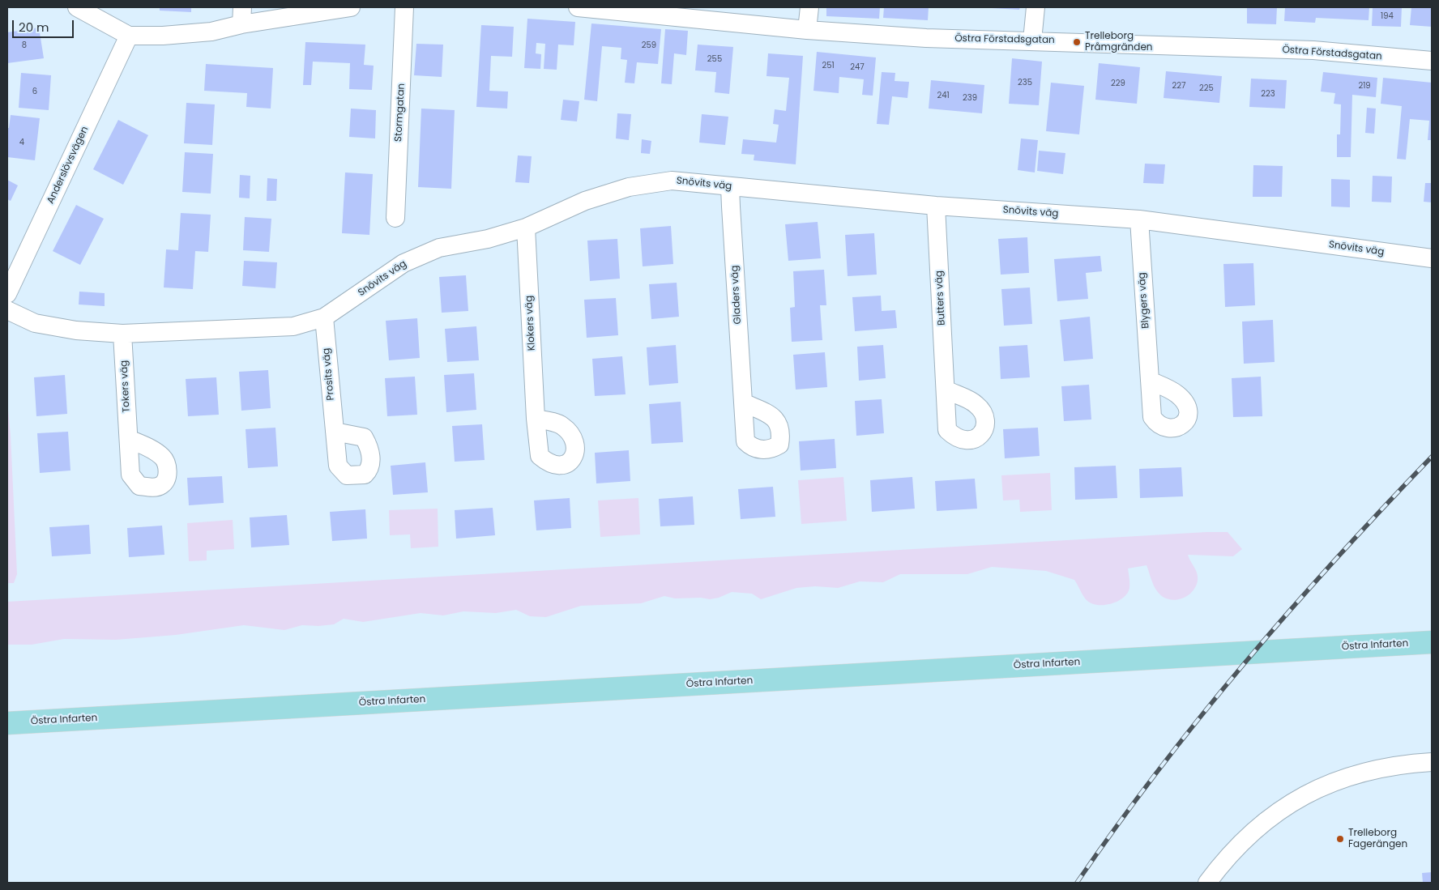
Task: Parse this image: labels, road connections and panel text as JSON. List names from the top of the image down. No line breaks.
{"streets":{"main road":["Östra Infarten"],"street":["Östra Förstadsgatan","Stormgatan","Anderslövsvägen","Snövits väg","Gladers väg","Butters väg","Blygers väg","Klokers väg","Prosits väg","Tokers väg"]},"crossings":[["Snövits väg","Gladers väg"],["Snövits väg","Butters väg"],["Snövits väg","Blygers väg"],["Snövits väg","Klokers väg"],["Snövits väg","Prosits väg"],["Snövits väg","Tokers väg"]],"places":["Trelleborg Pråmgränden","Trelleborg Fagerängen"],"house_numbers":["194","8","259","255","251","247","235","229","227","219","225","6","223","241","239","4"],"scale_bar":"20 m"}
